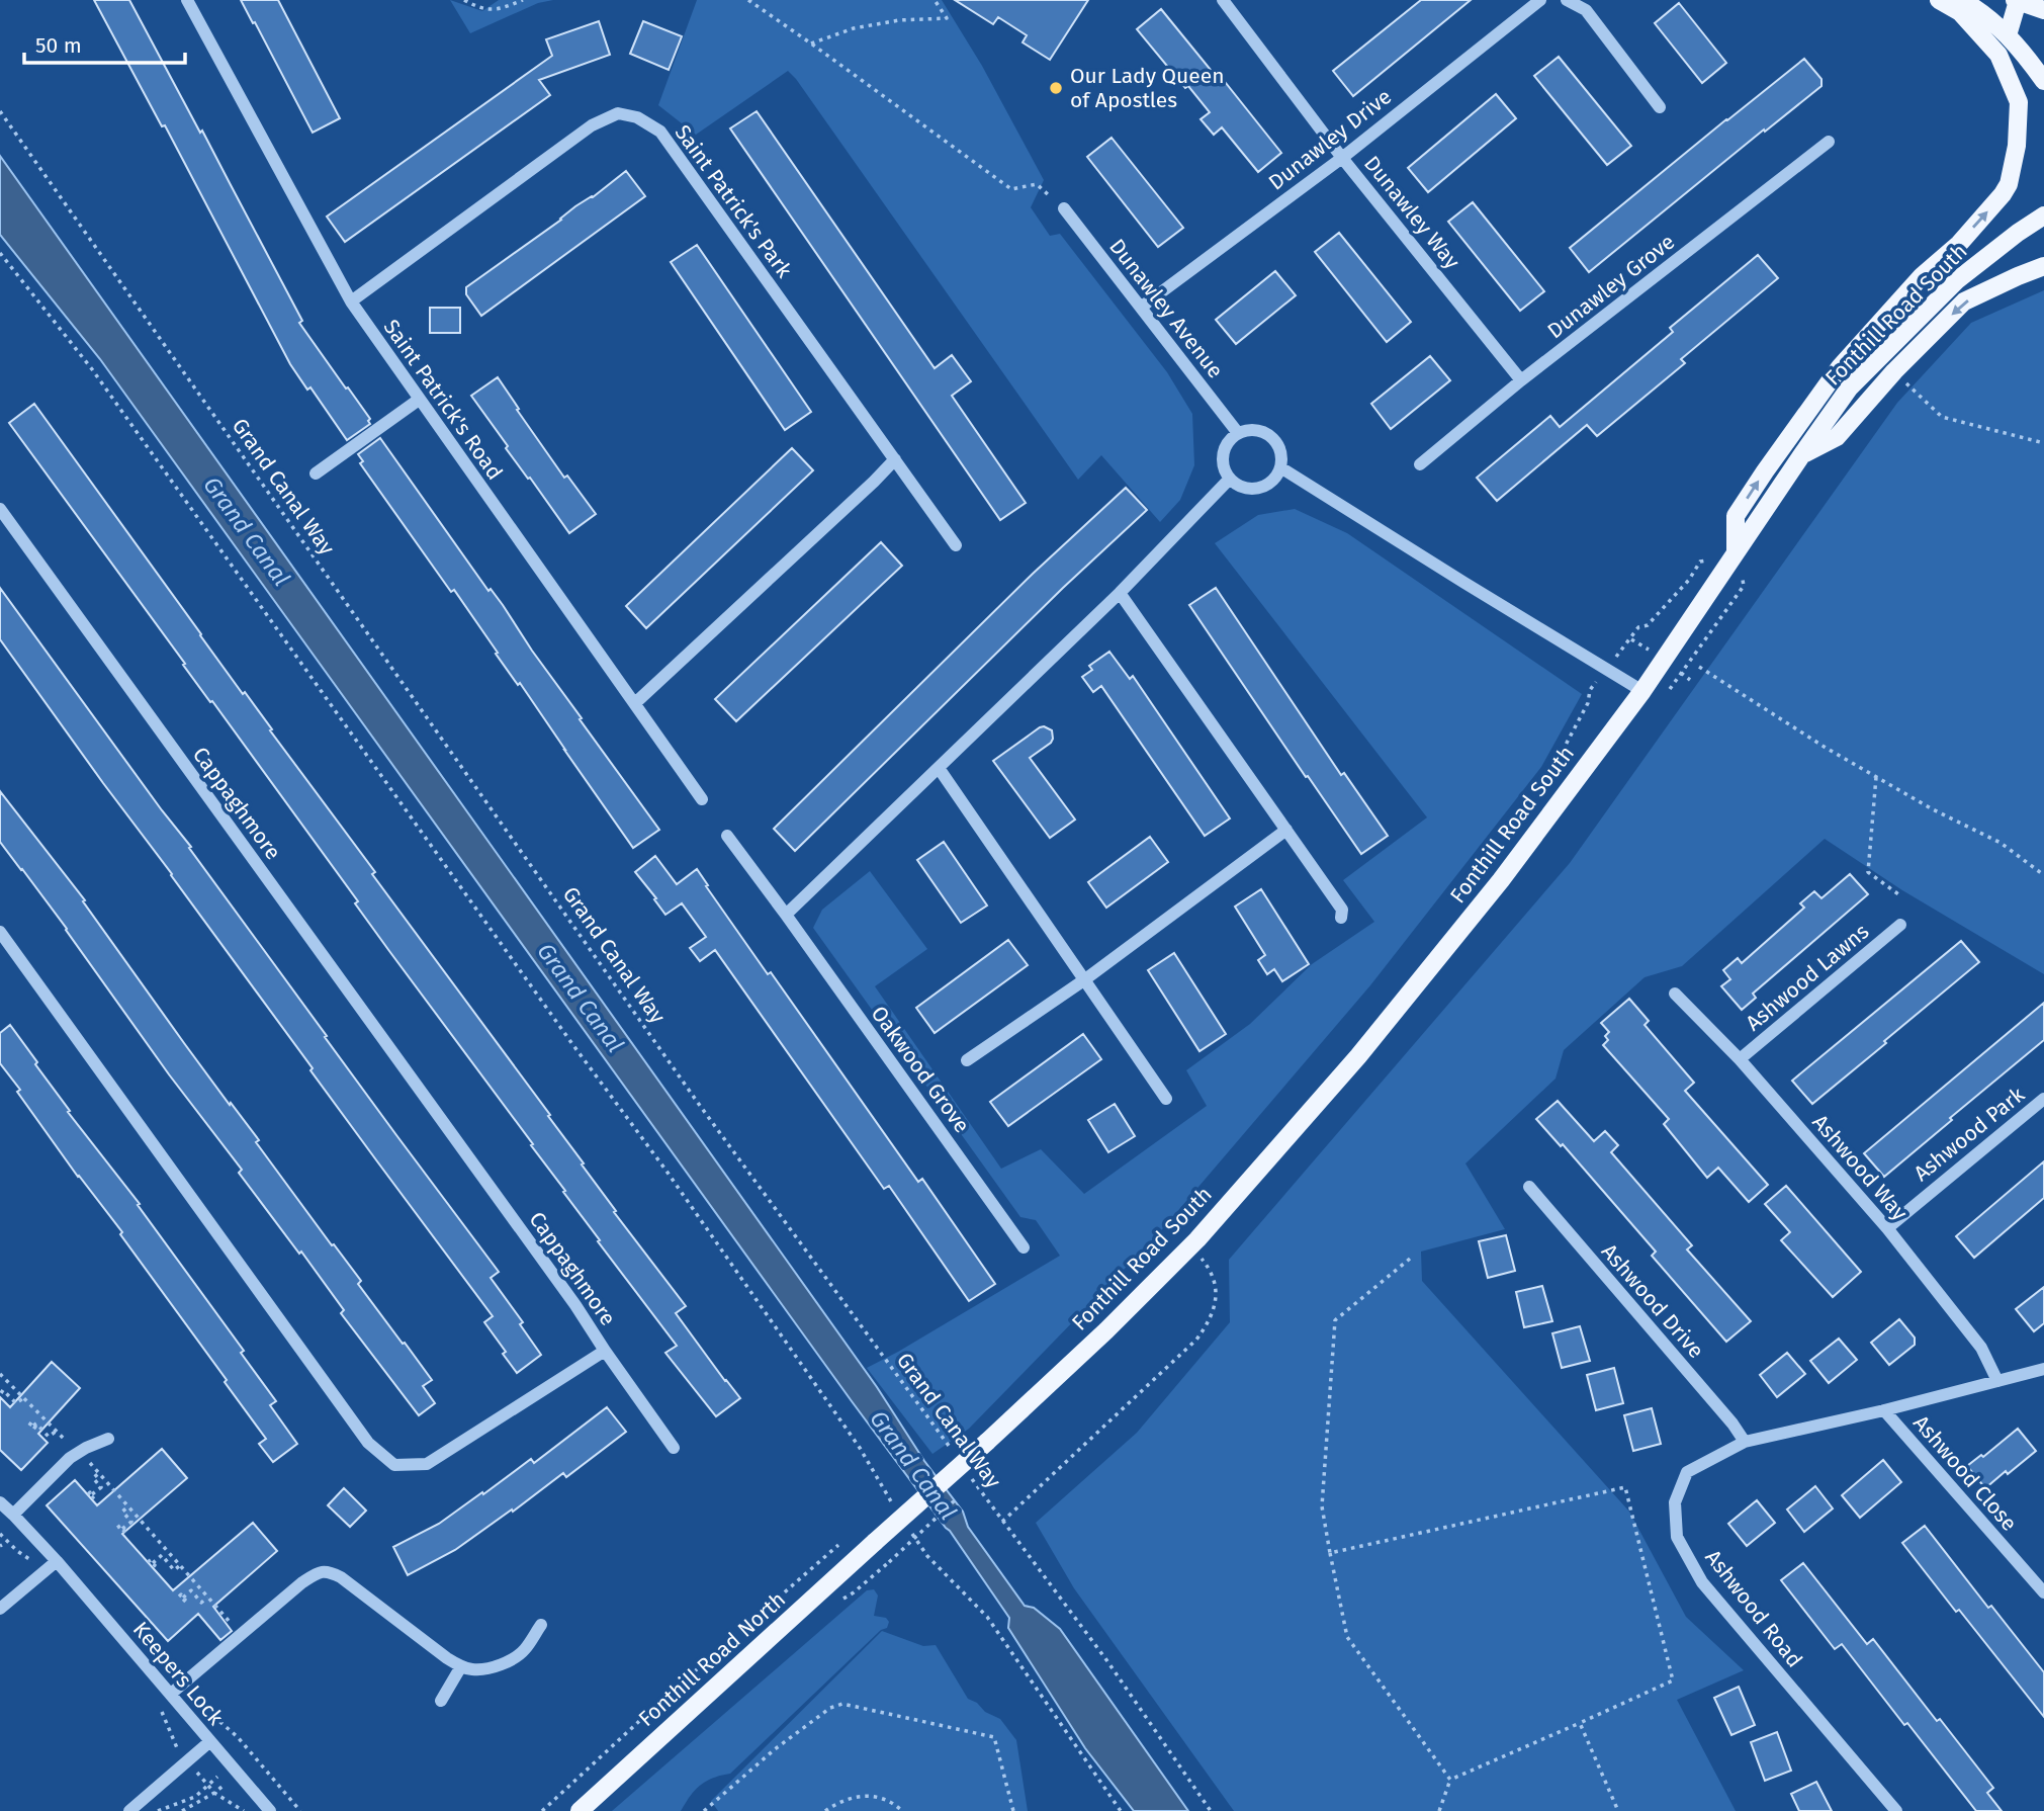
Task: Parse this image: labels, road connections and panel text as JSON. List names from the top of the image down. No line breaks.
{"streets":{"main road":["Fonthill Road South","Fonthill Road North"],"street":["Dunawley Drive","Saint Patrick's Park","Dunawley Way","Dunawley Grove","Dunawley Avenue","Saint Patrick's Road","Cappaghmore","Ashwood Lawns","Oakwood Grove","Ashwood Park","Ashwood Way","Ashwood Drive","Ashwood Close","Ashwood Road","Keepers Lock"],"path":["Grand Canal Way"]},"crossings":[["Dunawley Drive","Dunawley Way"],["Dunawley Drive","Dunawley Avenue"],["Saint Patrick's Park","Saint Patrick's Road"],["Dunawley Way","Dunawley Grove"],["Fonthill Road South","Fonthill Road North"],["Ashwood Lawns","Ashwood Way"],["Ashwood Park","Ashwood Way"],["Ashwood Way","Ashwood Road"],["Ashwood Drive","Ashwood Road"],["Ashwood Close","Ashwood Road"]],"water":["Grand Canal"],"places":["Our Lady Queen of Apostles"],"scale_bar":"50 m"}
